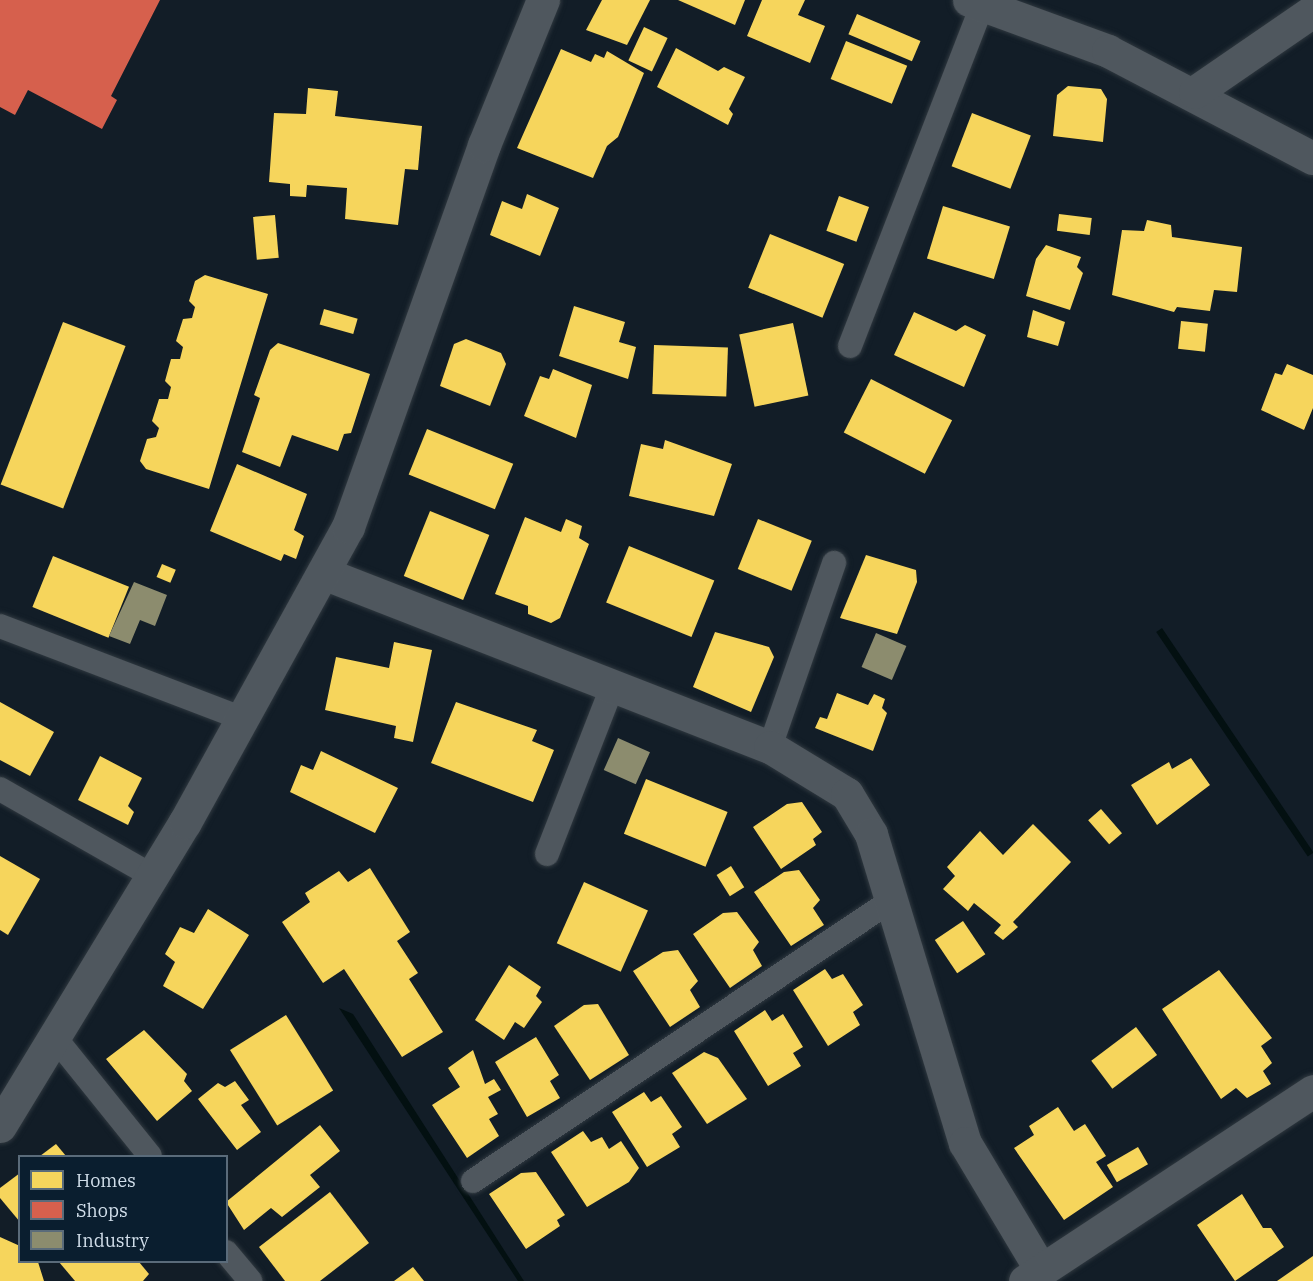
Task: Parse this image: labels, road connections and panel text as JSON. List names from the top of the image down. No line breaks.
{"legend":["Homes","Shops","Industry"]}
